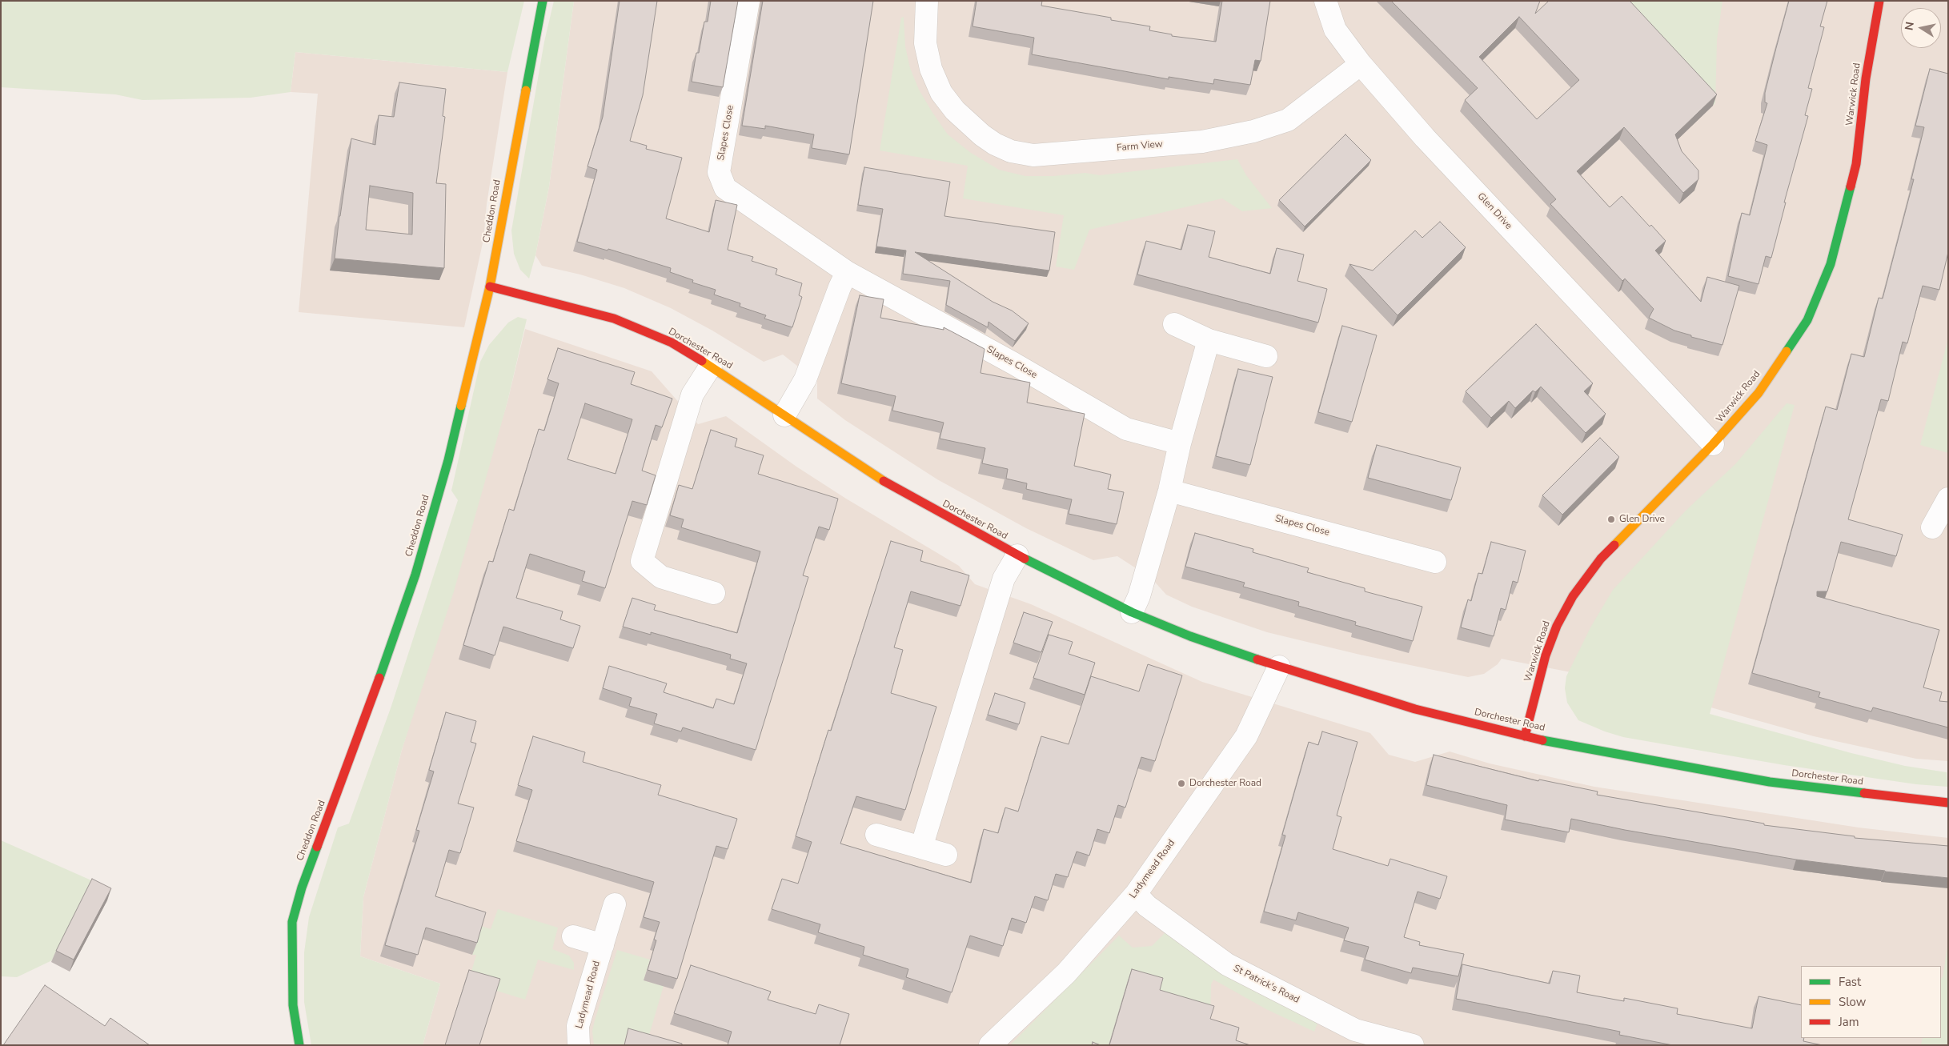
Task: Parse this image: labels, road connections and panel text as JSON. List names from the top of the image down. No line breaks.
{"streets":{"street":["Warwick Road","Slapes Close","Farm View","Cheddon Road","Glen Drive","Dorchester Road","Ladymead Road","St Patrick's Road"]},"crossings":[["Warwick Road","Glen Drive"],["Warwick Road","Dorchester Road"],["Farm View","Glen Drive"],["Cheddon Road","Dorchester Road"],["Dorchester Road","Ladymead Road"],["Ladymead Road","St Patrick's Road"]],"places":["Glen Drive","Dorchester Road"],"legend":["Fast","Slow","Jam"],"north":"left"}
